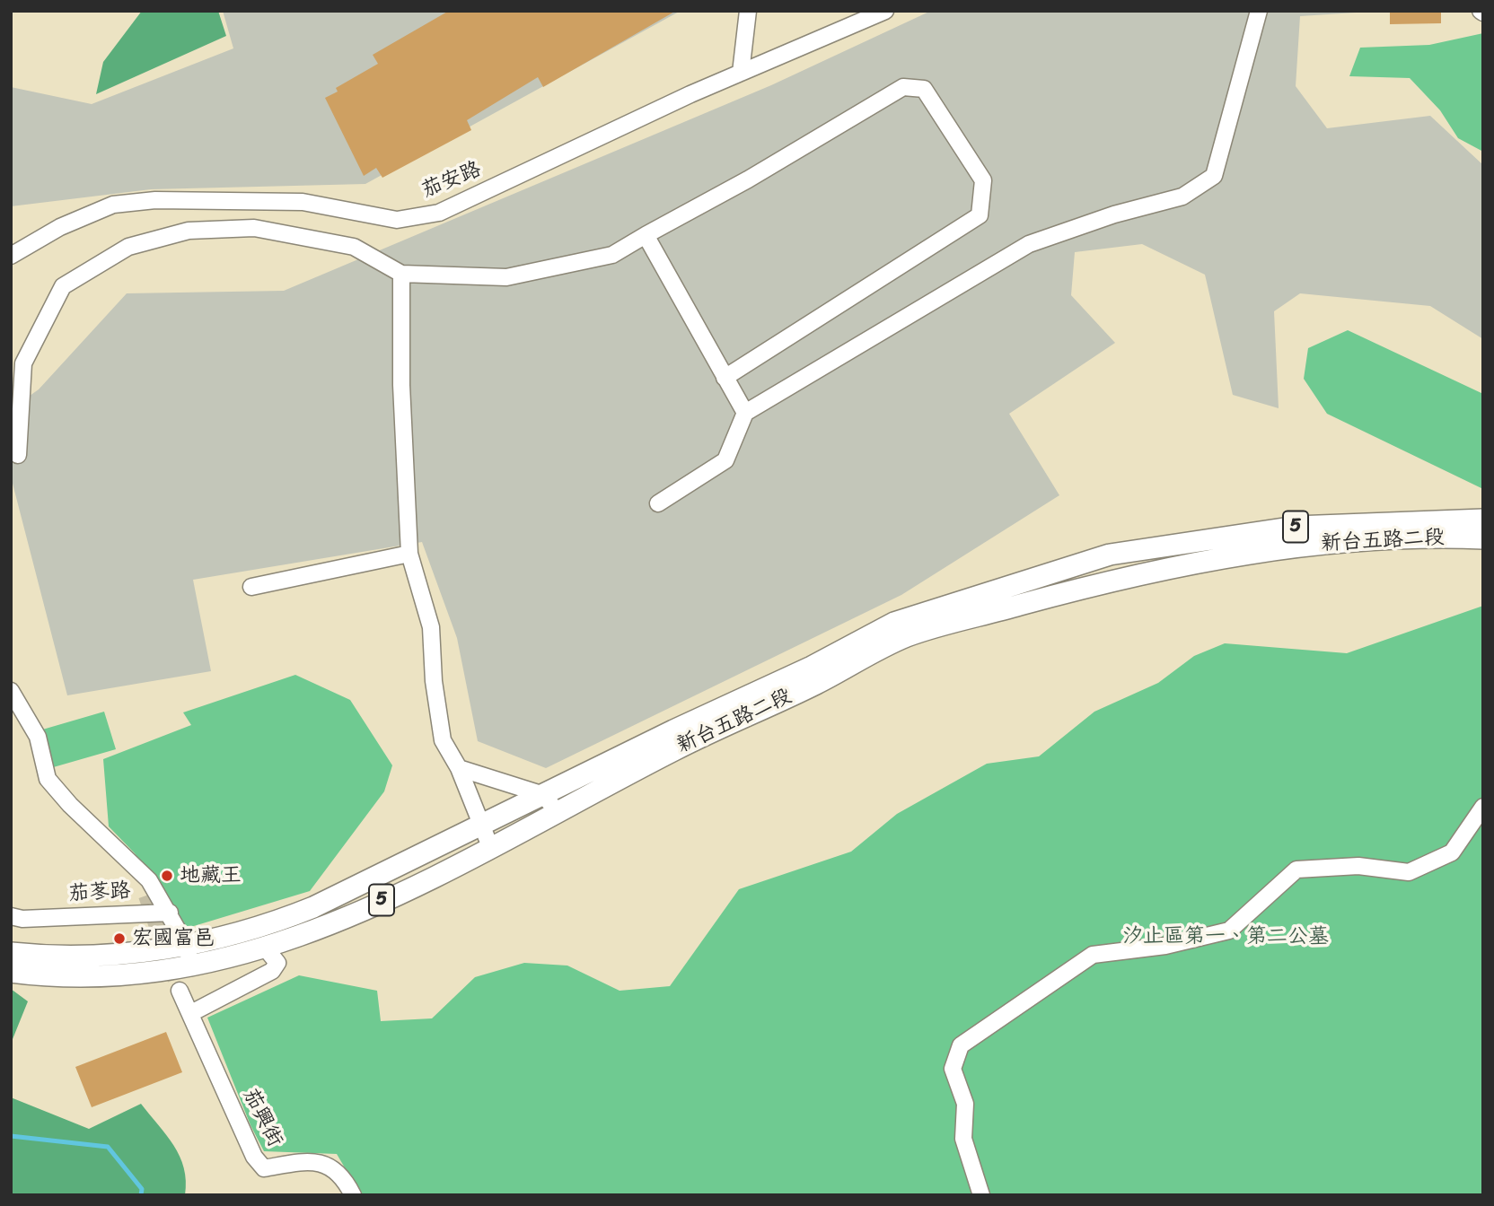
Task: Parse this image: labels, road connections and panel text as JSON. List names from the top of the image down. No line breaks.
{"streets":{"main road":["5","新台五路二段"],"street":["茄安路","茄苳路","茄興街"]},"parks":["汐止區第一、第二公墓"],"places":["地藏王","宏國富邑"]}
